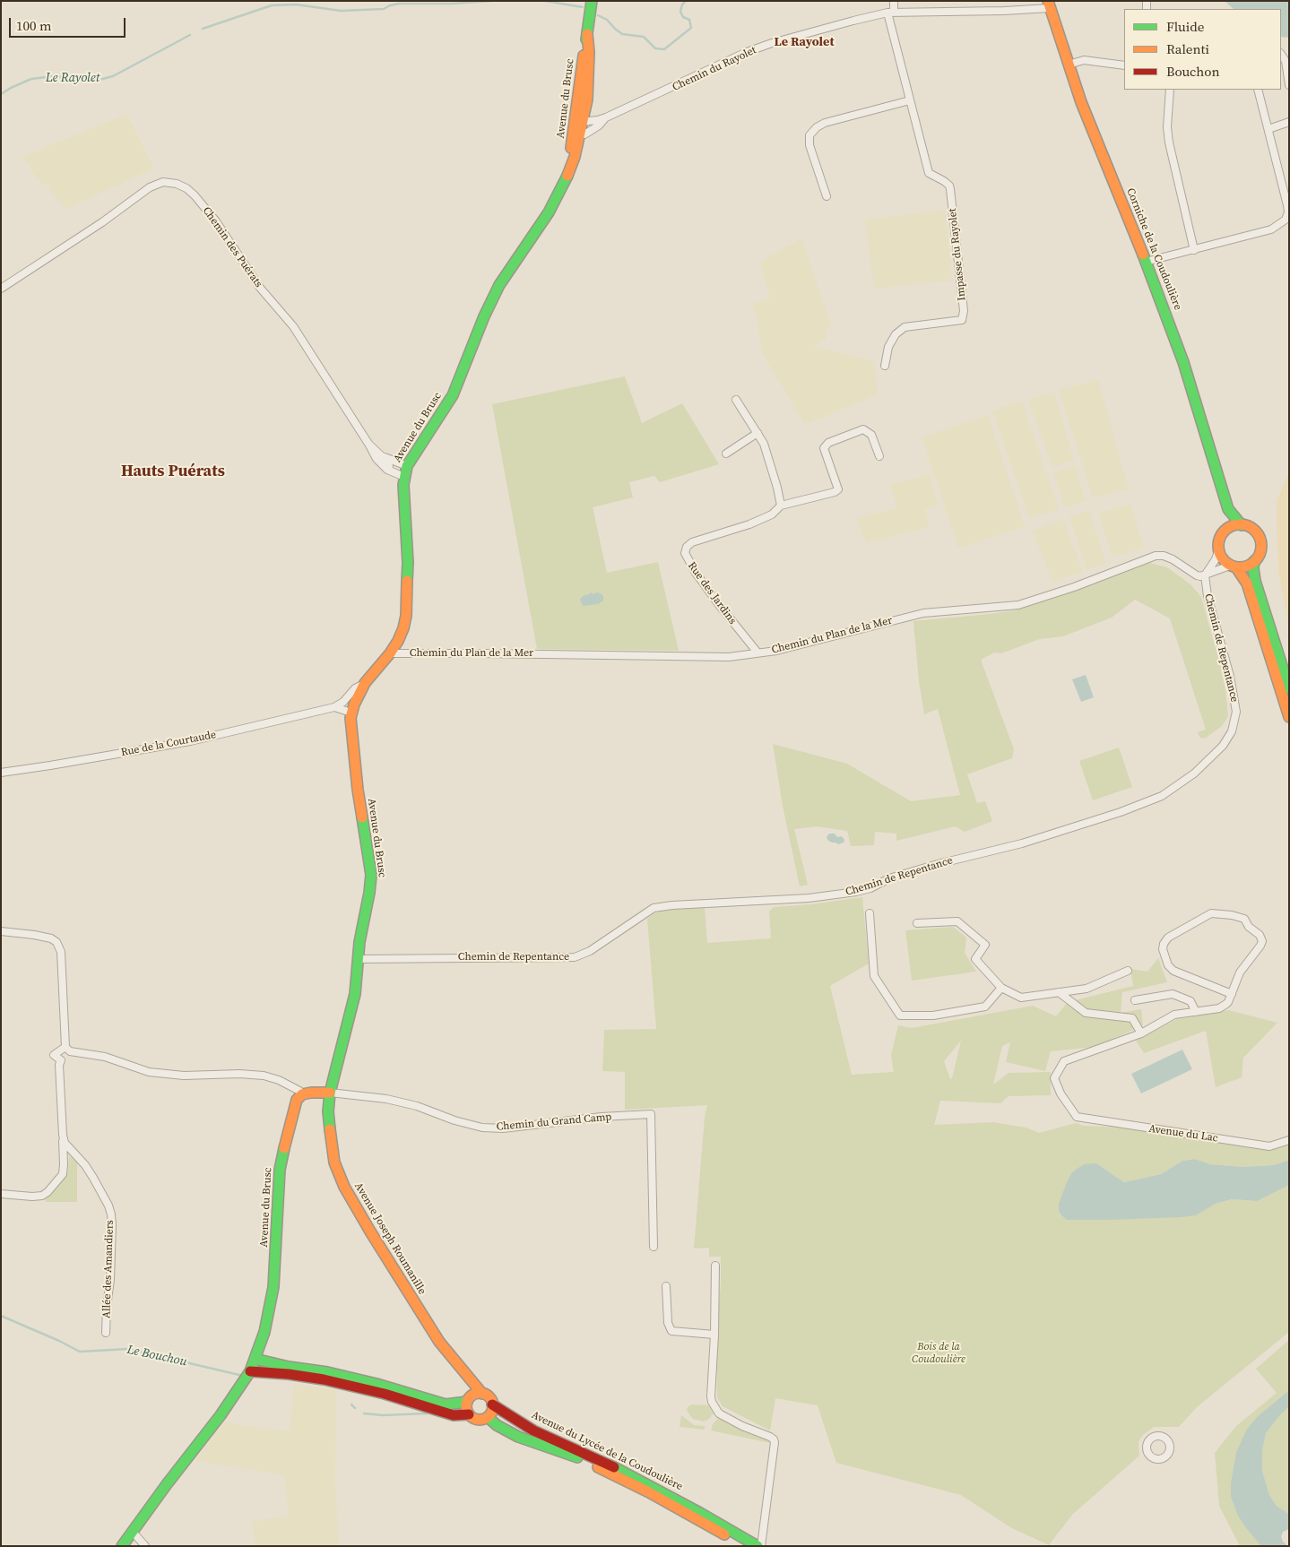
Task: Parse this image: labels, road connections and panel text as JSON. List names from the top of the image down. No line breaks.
{"streets":{"street":["Chemin du Rayolet","Avenue du Brusc","Chemin des Puérats","Corniche de la Coudoulière","Impasse du Rayolet","Rue des Jardins","Chemin du Plan de la Mer","Chemin de Repentance","Rue de la Courtaude","Chemin du Grand Camp","Avenue du Lac","Avenue Joseph Roumanille","Allée des Amandiers","Avenue du Lycée de la Coudoulière"]},"crossings":[["Chemin du Rayolet","Avenue du Brusc"],["Chemin du Rayolet","Corniche de la Coudoulière"],["Chemin du Rayolet","Impasse du Rayolet"],["Avenue du Brusc","Chemin des Puérats"],["Avenue du Brusc","Chemin du Plan de la Mer"],["Avenue du Brusc","Chemin de Repentance"],["Avenue du Brusc","Rue de la Courtaude"],["Avenue du Brusc","Chemin du Grand Camp"],["Avenue du Brusc","Avenue Joseph Roumanille"],["Rue des Jardins","Chemin du Plan de la Mer"],["Chemin du Plan de la Mer","Chemin de Repentance"],["Chemin du Grand Camp","Avenue Joseph Roumanille"],["Avenue Joseph Roumanille","Avenue du Lycée de la Coudoulière"]],"districts":["Le Rayolet","Hauts Puérats"],"water":["Le Rayolet","Le Bouchou"],"parks":["Bois de la Coudoulière"],"legend":["Fluide","Ralenti","Bouchon"],"scale_bar":"100 m"}
